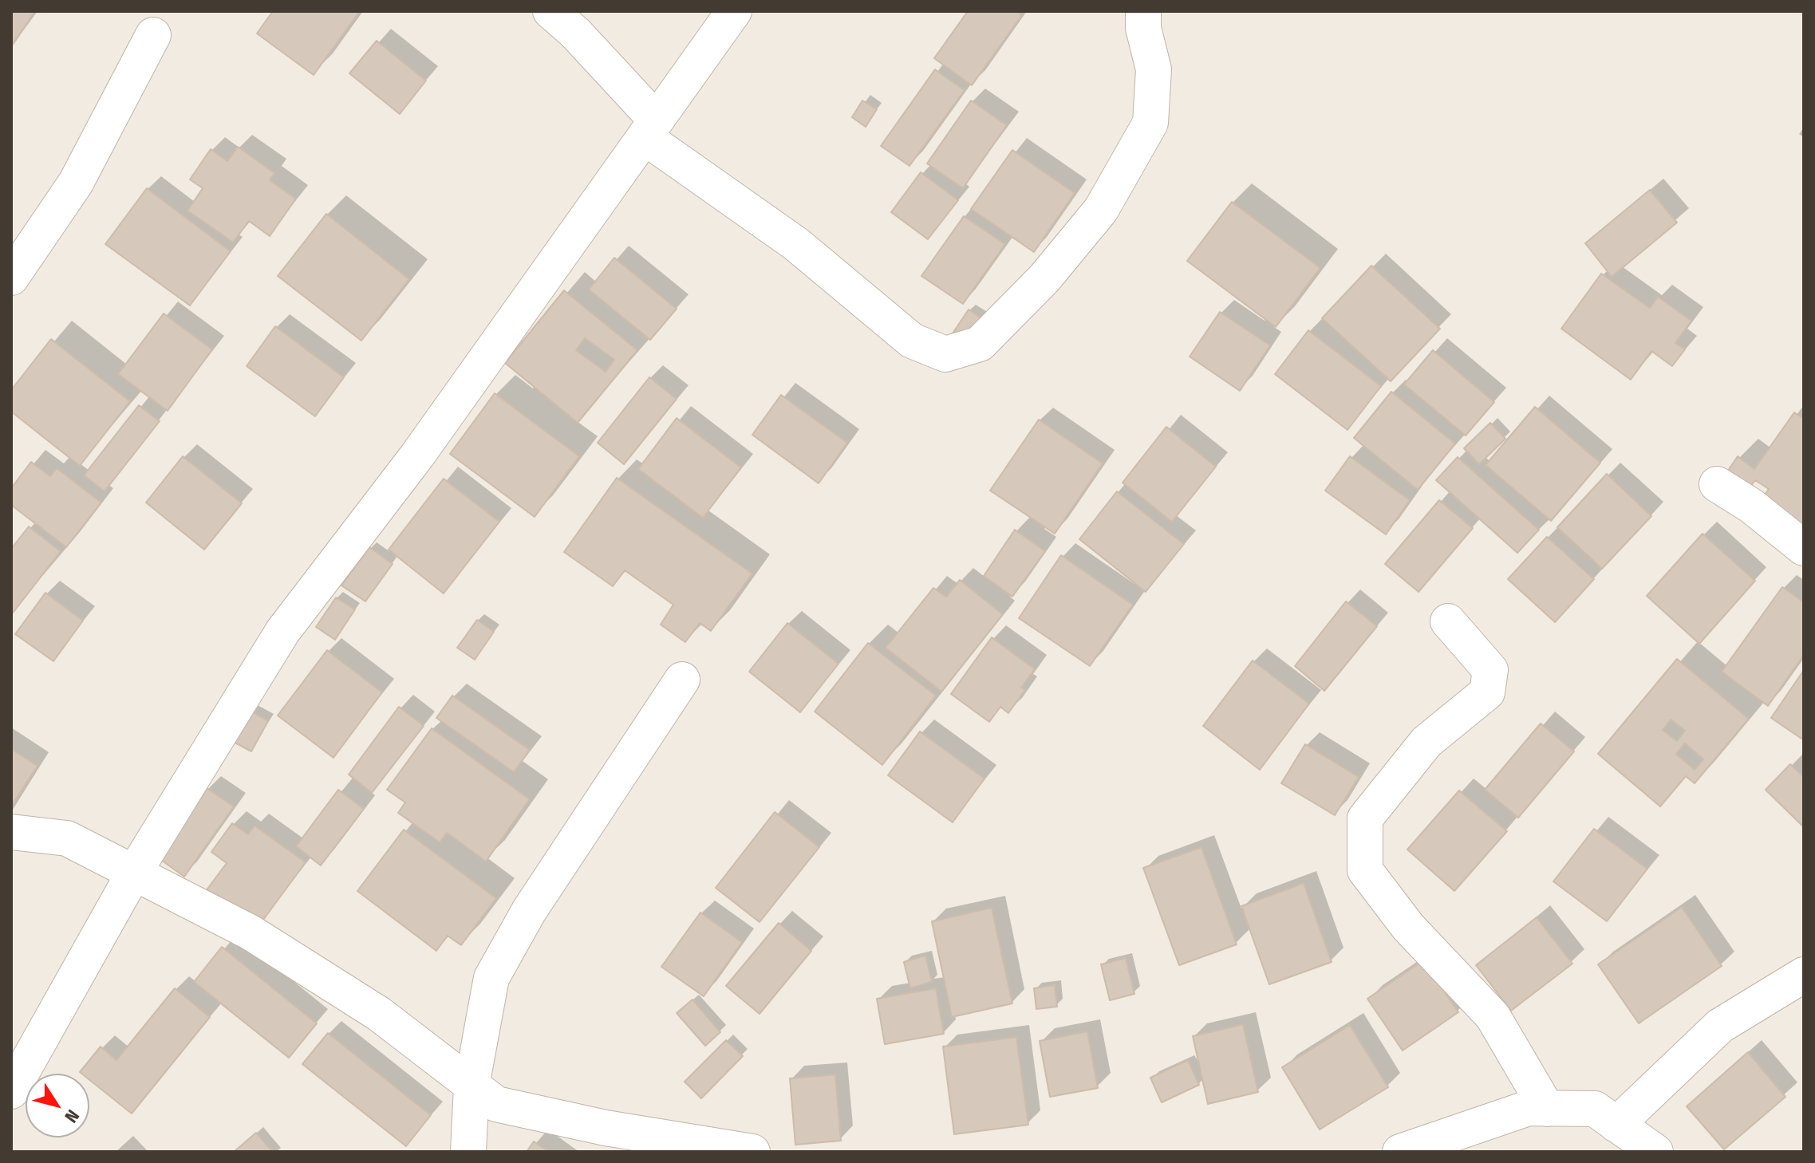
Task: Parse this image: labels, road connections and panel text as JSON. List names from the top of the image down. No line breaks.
{"north":"bottom right"}
